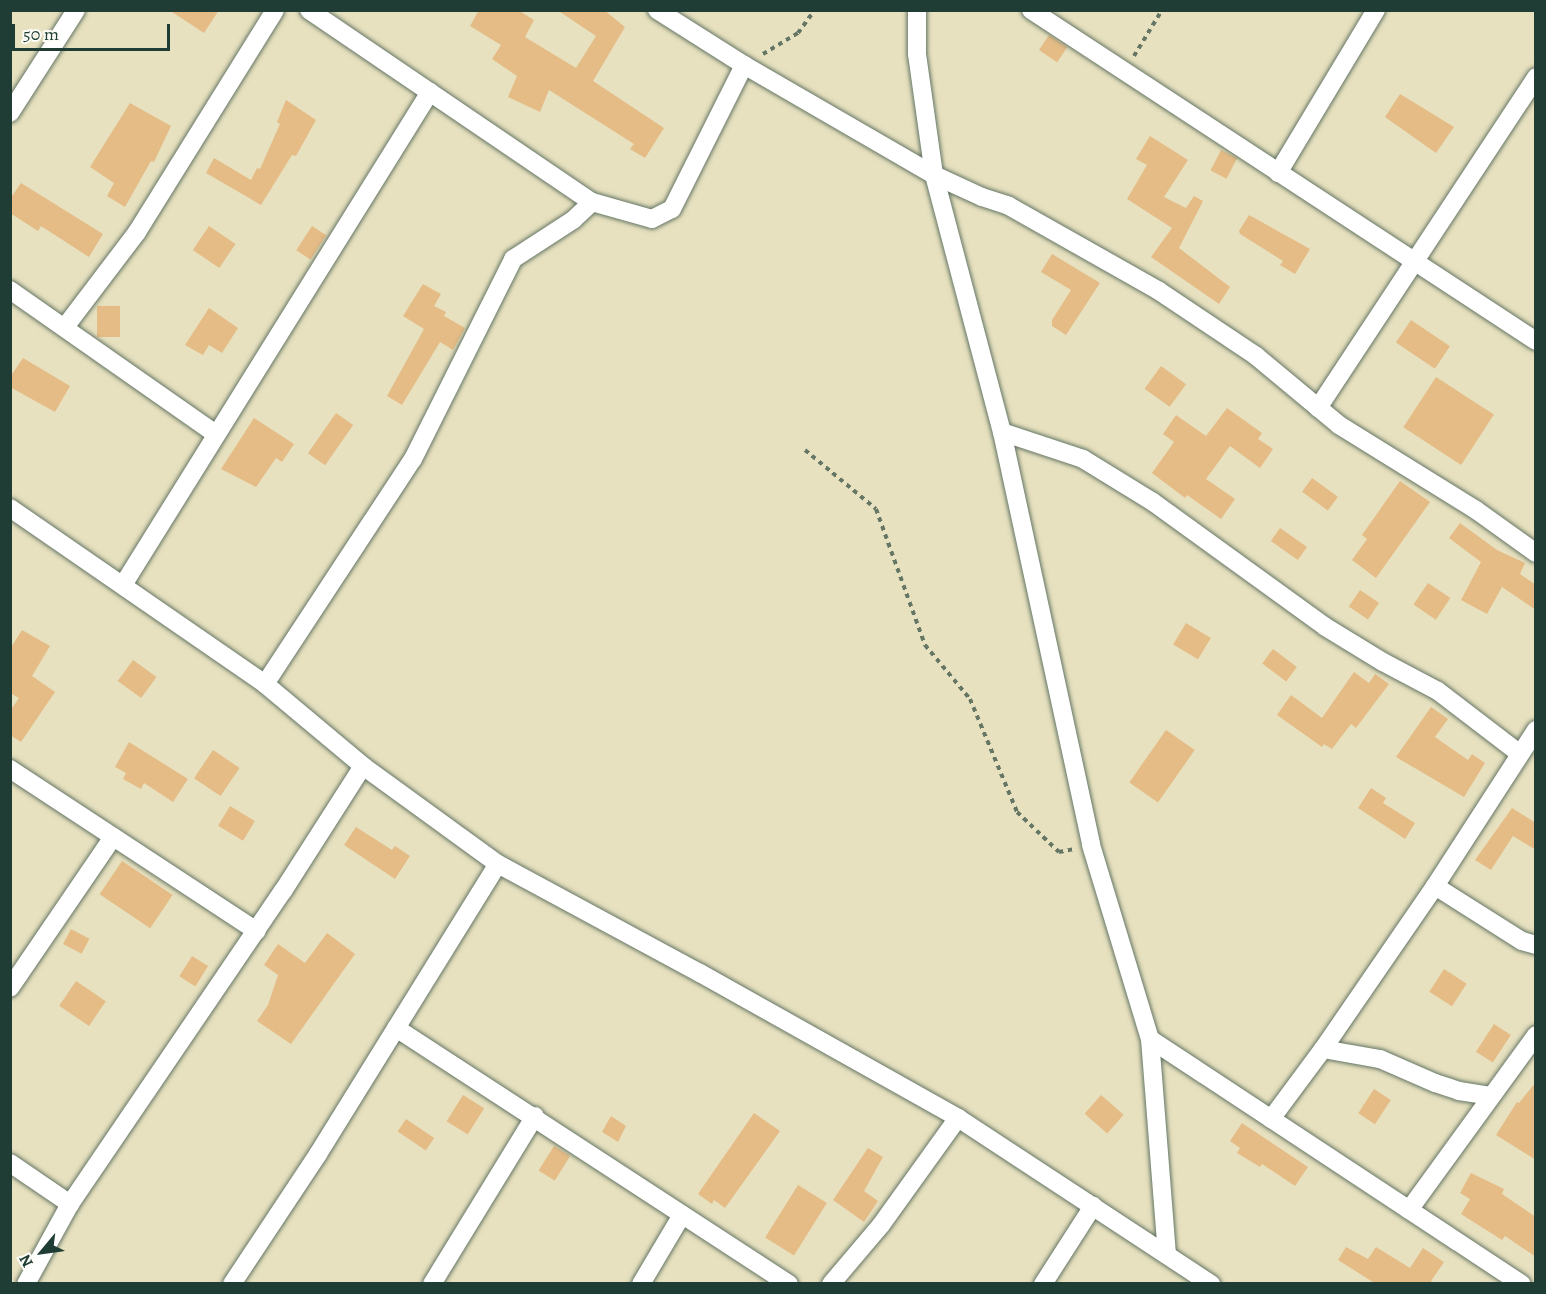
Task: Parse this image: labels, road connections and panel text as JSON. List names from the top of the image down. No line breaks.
{"scale_bar":"50 m","north":"bottom left"}
